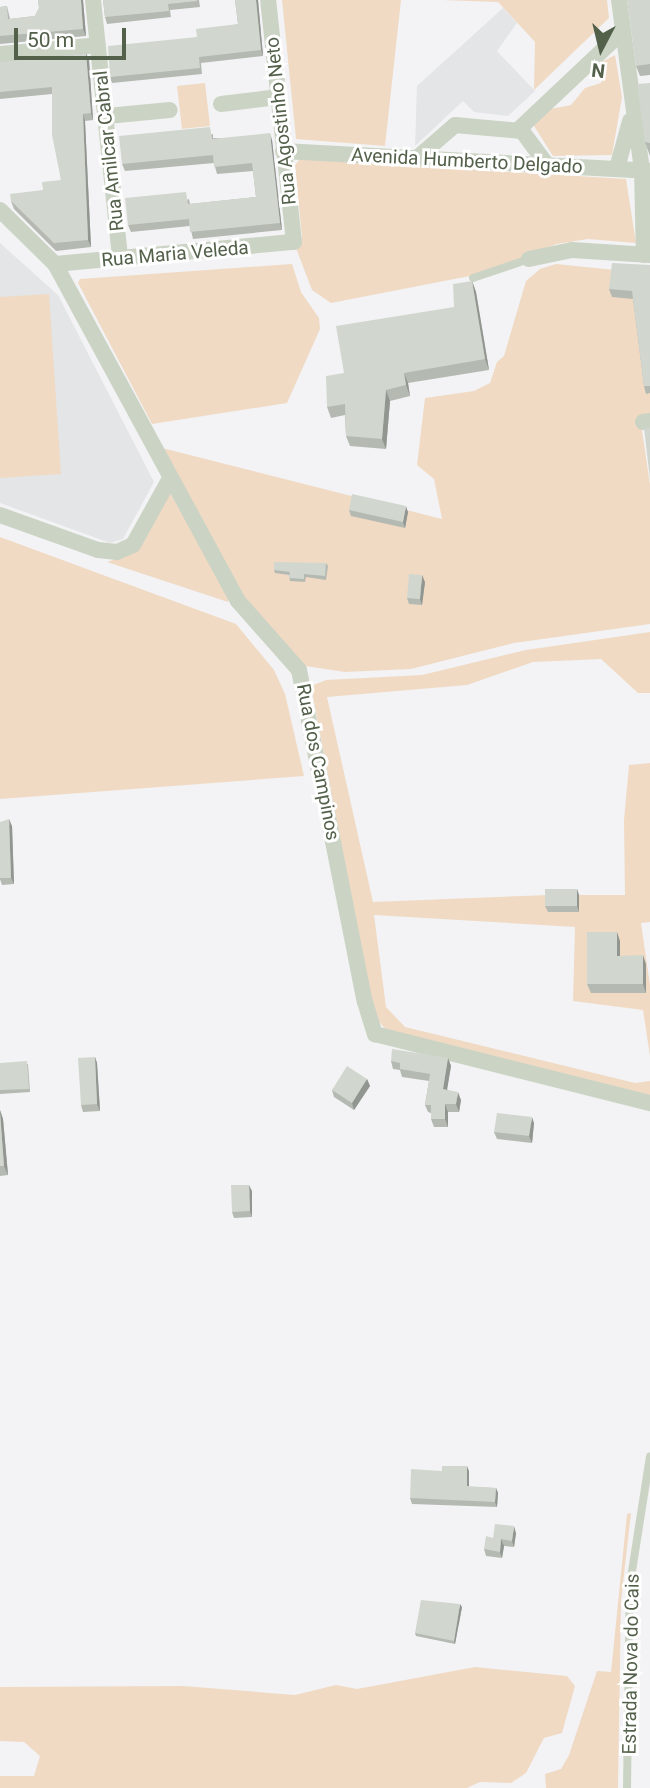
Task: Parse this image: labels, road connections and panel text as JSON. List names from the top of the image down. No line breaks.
{"streets":{"street":["Rua Agostinho Neto","Rua Amilcar Cabral","Avenida Humberto Delgado","Rua Maria Veleda","Rua dos Campinos"],"lane":["Estrada Nova do Cais"]},"crossings":[["Rua Agostinho Neto","Avenida Humberto Delgado"],["Rua Agostinho Neto","Rua Maria Veleda"],["Rua Amilcar Cabral","Rua Maria Veleda"],["Rua Maria Veleda","Rua dos Campinos"]],"scale_bar":"50 m","north":"bottom"}
